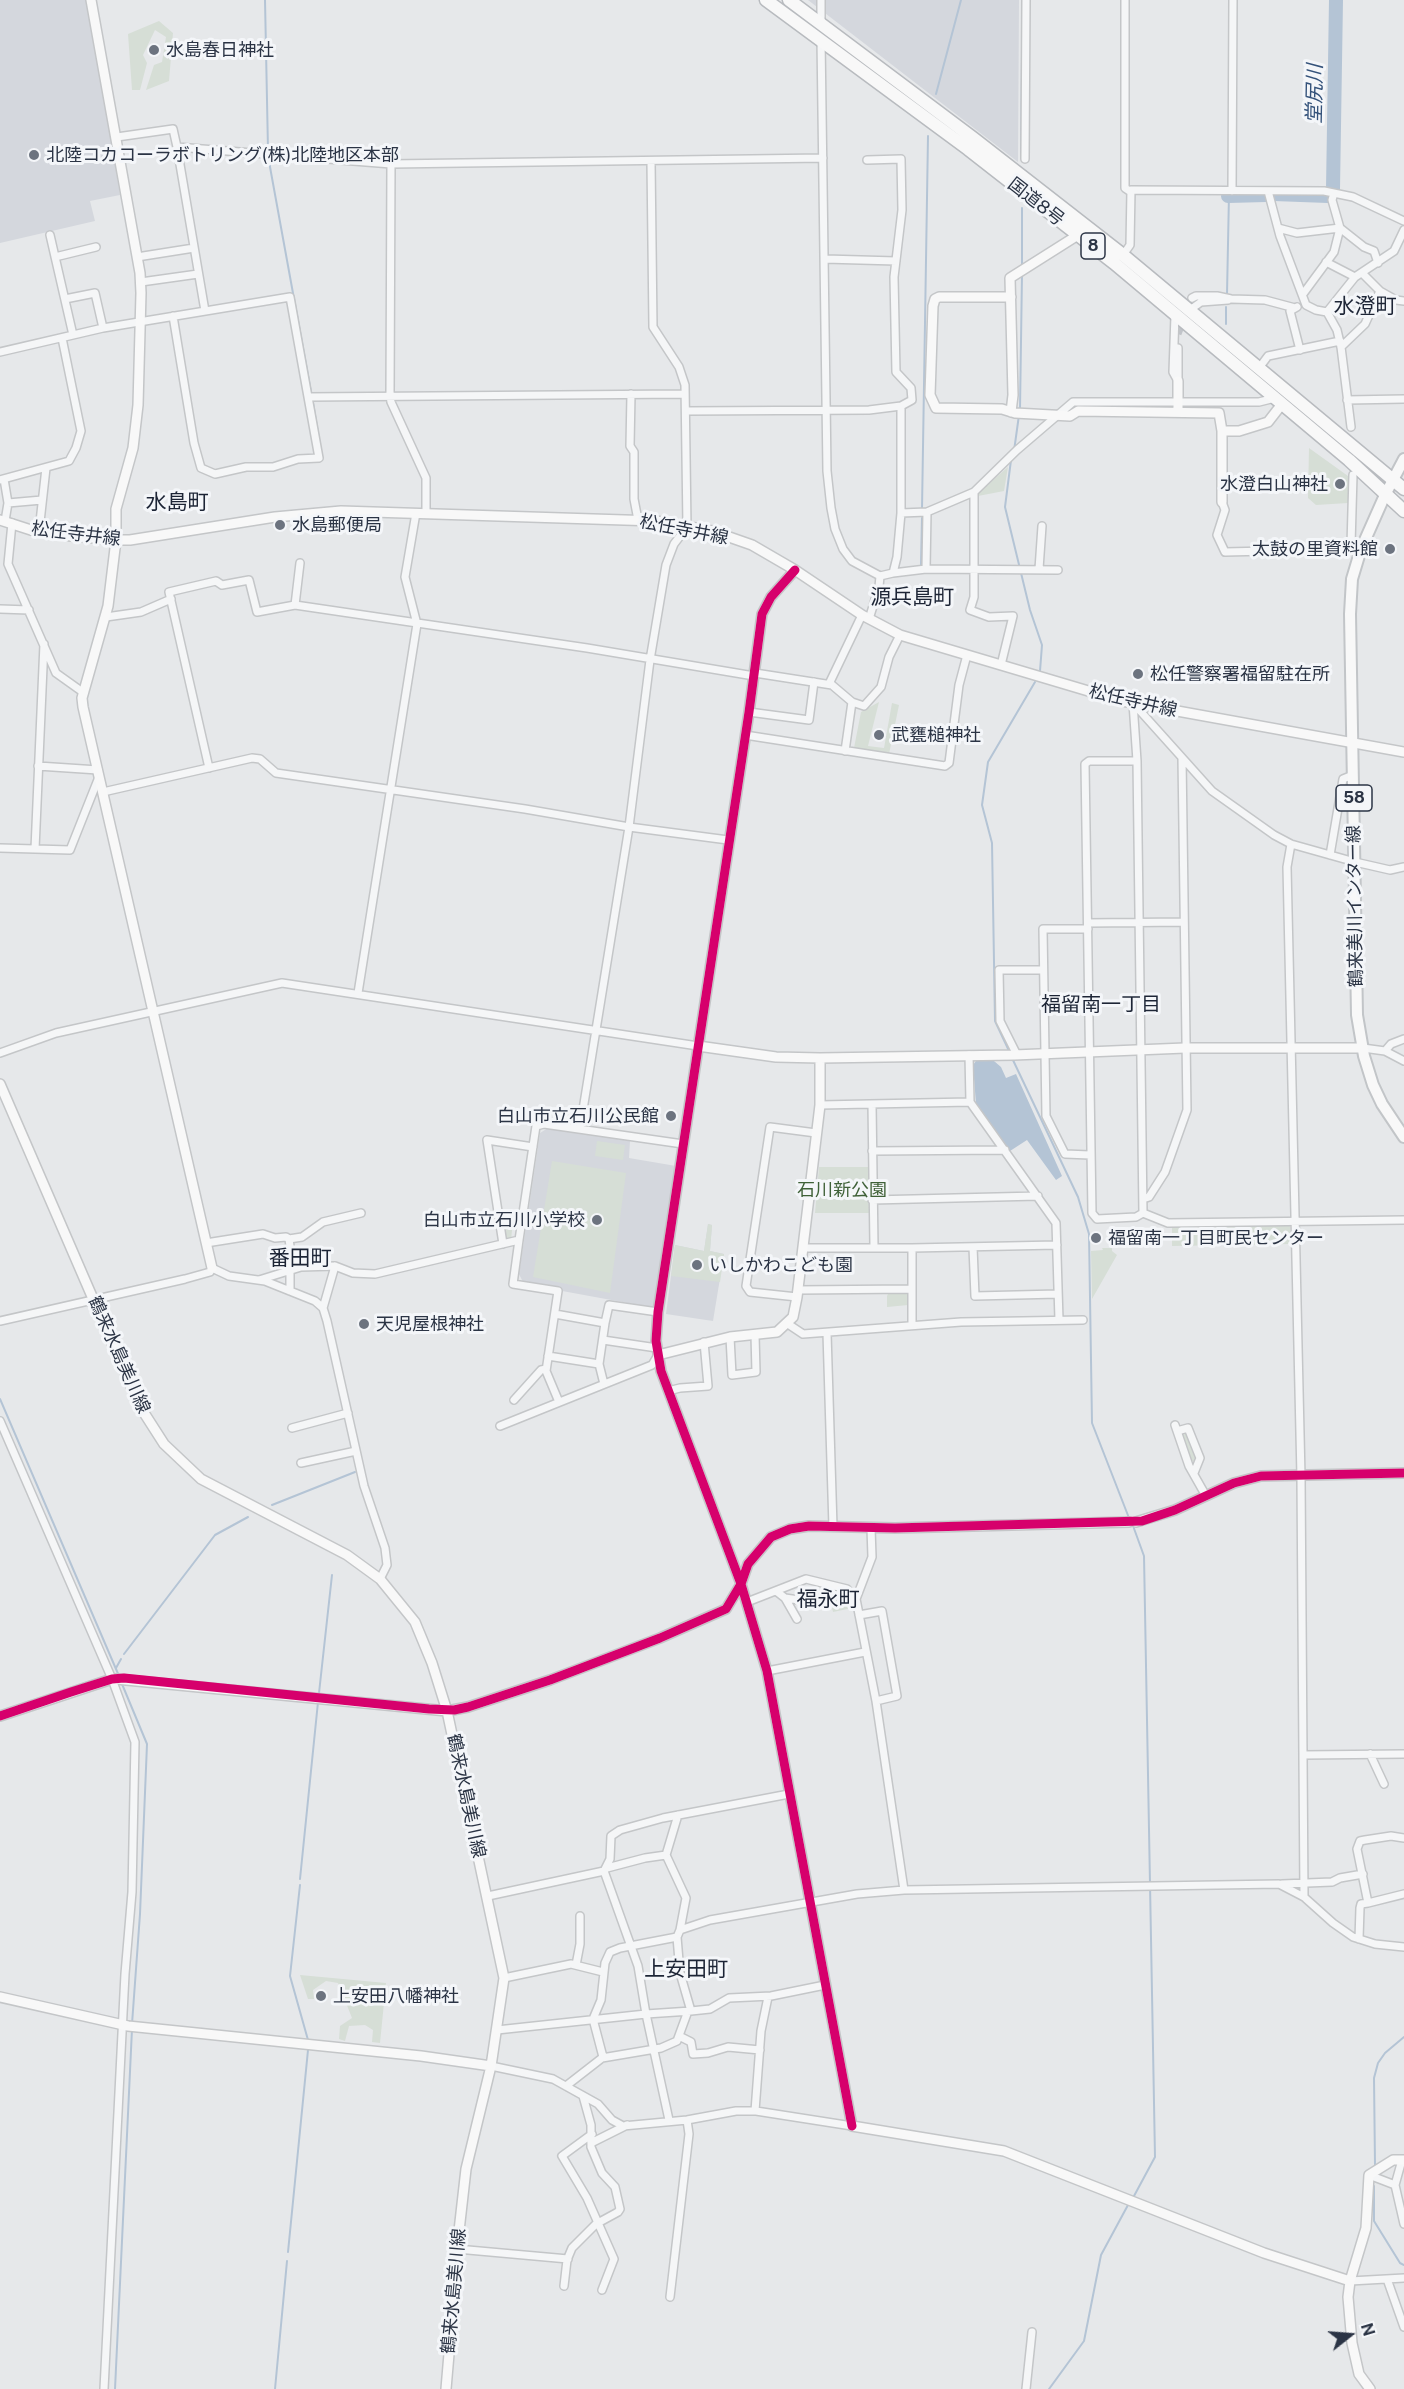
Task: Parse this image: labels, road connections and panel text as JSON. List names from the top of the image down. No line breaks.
{"streets":{"highway":["国道8号","8"],"main road":["58","鶴来美川インター線"],"street":["松任寺井線","鶴来水島美川線"]},"crossings":[["国道8号","鶴来美川インター線"],["松任寺井線","鶴来美川インター線"]],"districts":["水澄町","水島町","源兵島町","福留南一丁目","番田町","福永町","上安田町"],"water":["堂尻川"],"parks":["石川新公園"],"places":["水島春日神社","北陸コカコーラボトリング(株)北陸地区本部","水澄白山神社","水島郵便局","太鼓の里資料館","松任警察署福留駐在所","武甕槌神社","白山市立石川公民館","白山市立石川小学校","福留南一丁目町民センター","いしかわこども園","天児屋根神社","上安田八幡神社"],"north":"right"}
